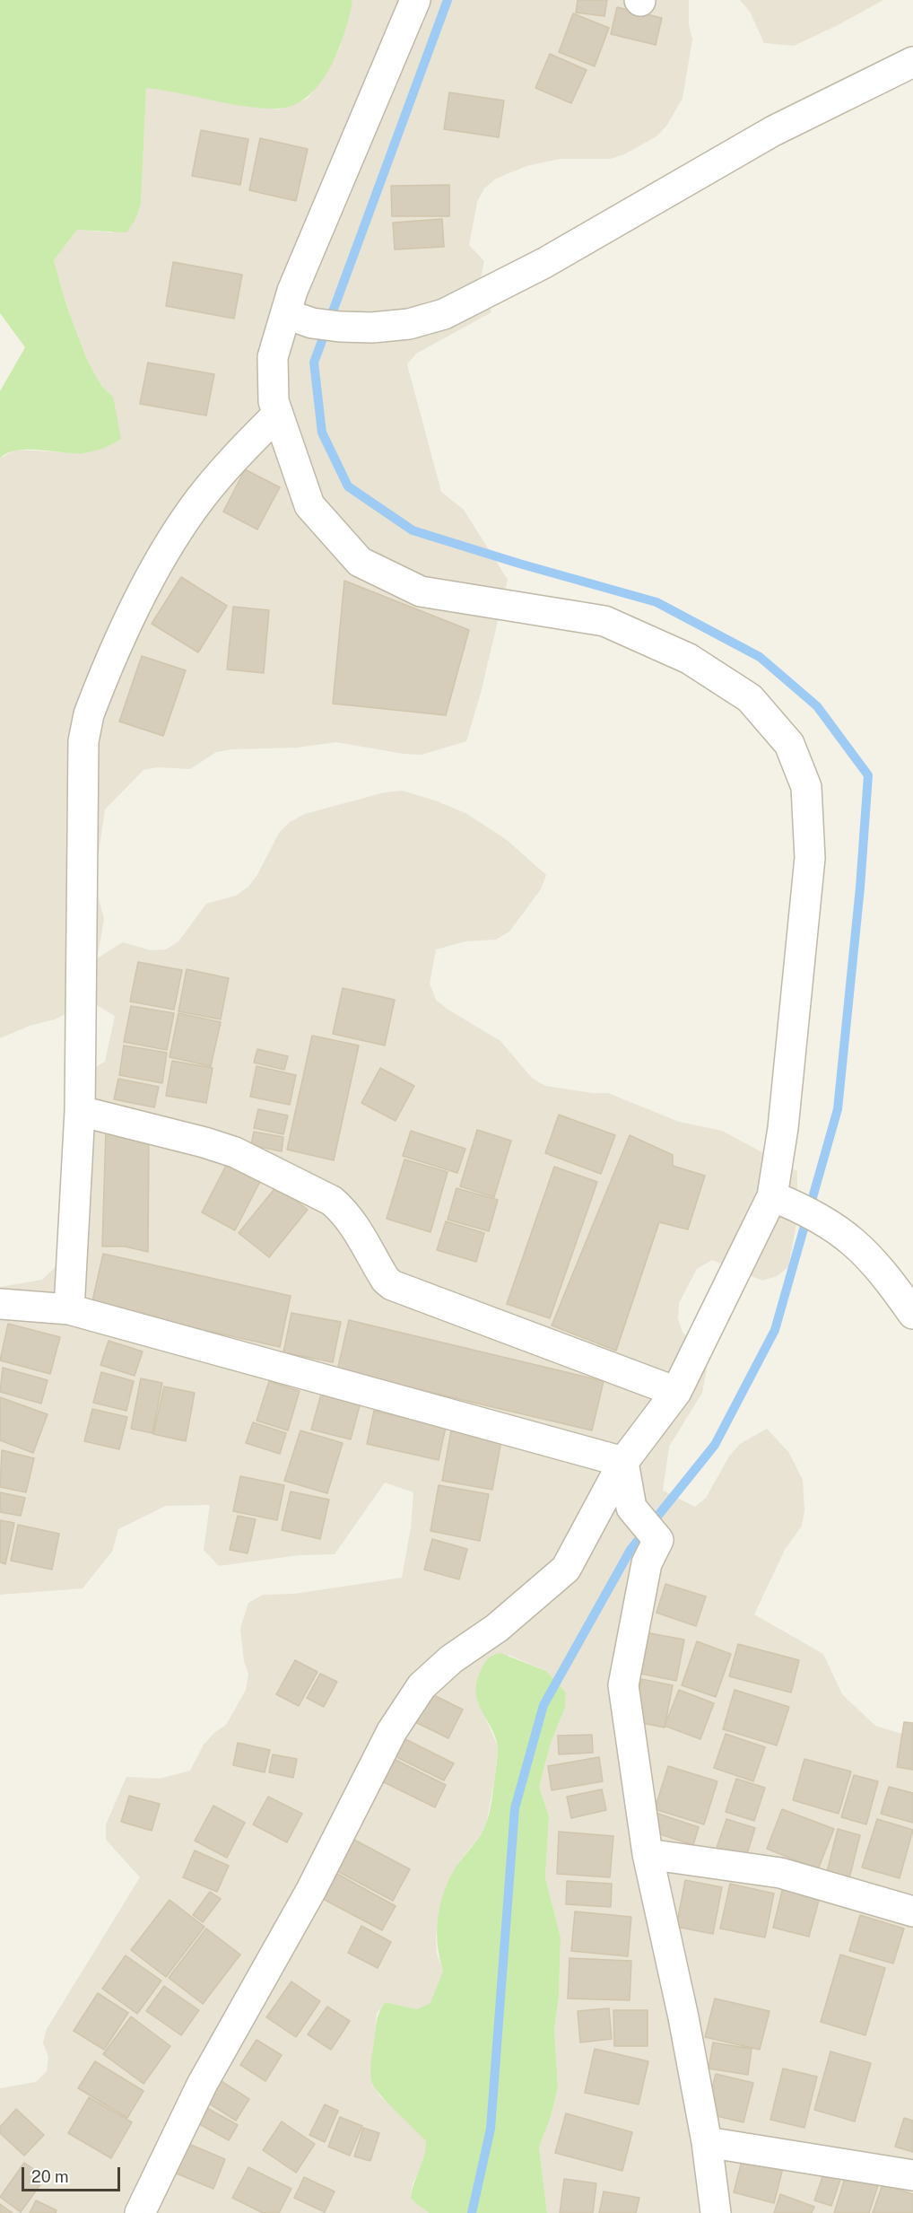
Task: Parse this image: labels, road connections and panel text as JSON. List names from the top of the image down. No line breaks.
{"scale_bar":"20 m"}
